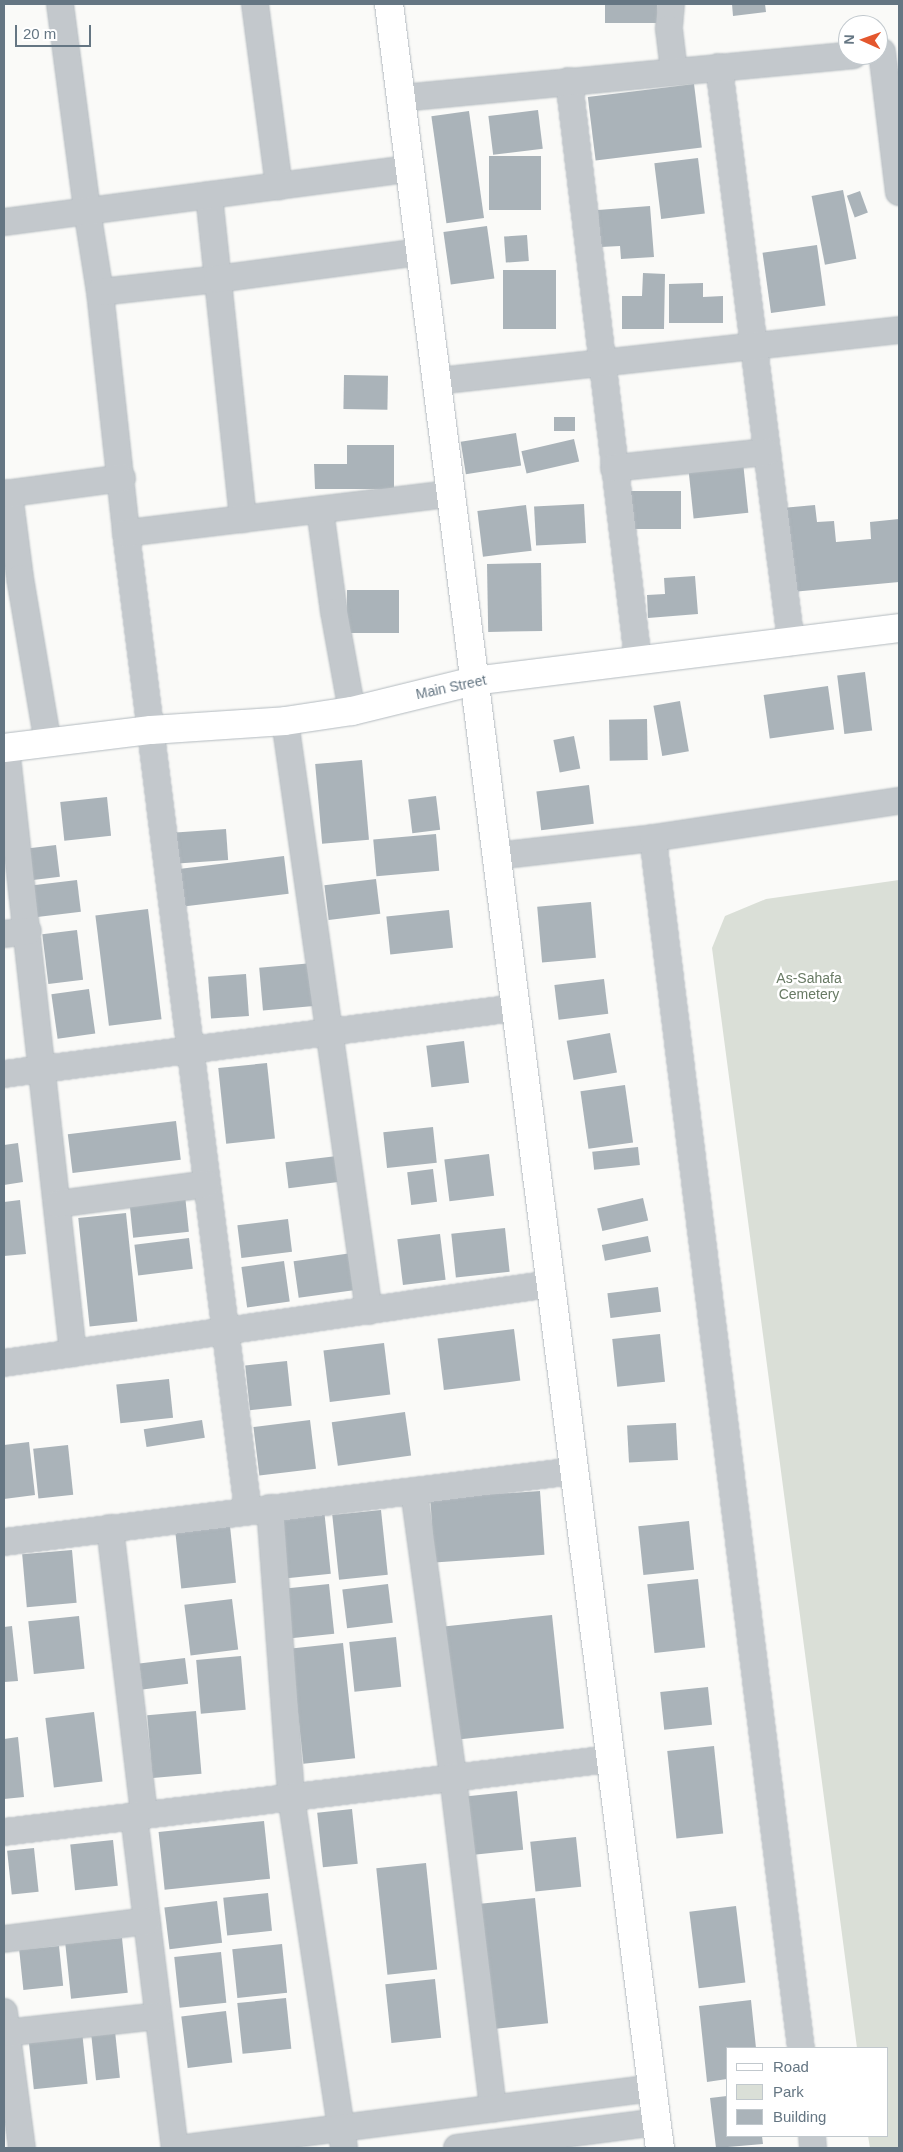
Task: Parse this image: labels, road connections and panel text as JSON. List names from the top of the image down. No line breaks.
{"streets":{"street":["Main Street"]},"parks":["As-Sahafa Cemetery"],"legend":["Road","Park","Building"],"scale_bar":"20 m","north":"left"}
